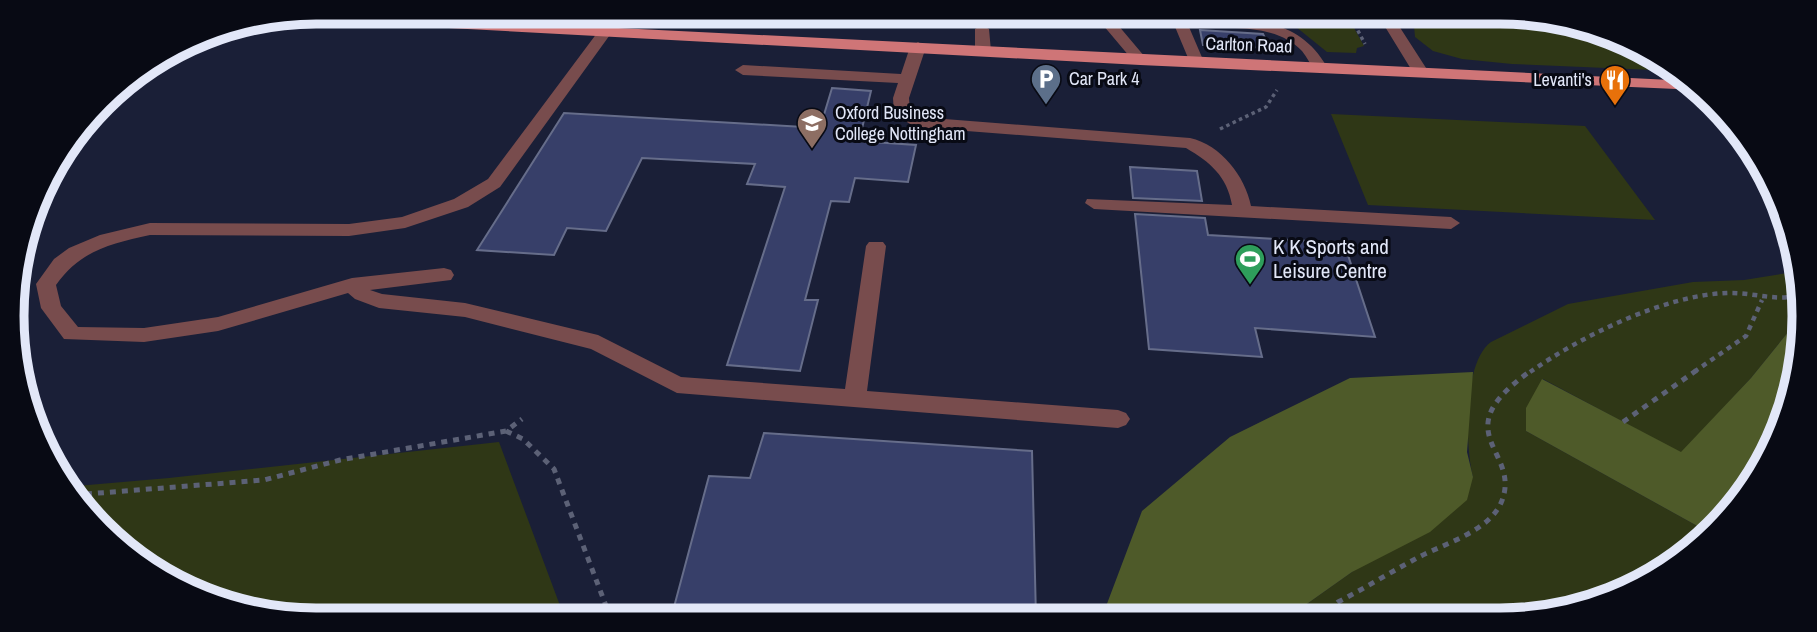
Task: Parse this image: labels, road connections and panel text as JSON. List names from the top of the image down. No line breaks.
{"streets":{"main road":["Carlton Road"]},"places":{"parking":["Car Park 4"],"restaurant":["Levanti's"],"school or university":["Oxford Business College Nottingham"],"sports":["K K Sports and Leisure Centre"]}}
